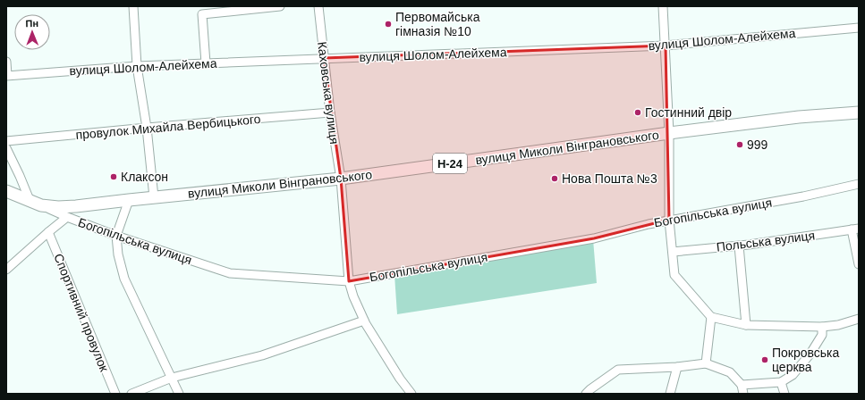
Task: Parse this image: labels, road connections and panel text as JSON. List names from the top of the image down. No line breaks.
{"streets":{"main road":["вулиця Миколи Вінграновського","Н-24","Богопільська вулиця"],"street":["вулиця Шолом-Алейхема","Каховська вулиця","провулок Михайла Вербицького","Польська вулиця","Спортивний провулок"]},"crossings":[["вулиця Шолом-Алейхема","Каховська вулиця"],["Каховська вулиця","провулок Михайла Вербицького"],["Каховська вулиця","вулиця Миколи Вінграновського"],["Каховська вулиця","Богопільська вулиця"],["вулиця Миколи Вінграновського","Богопільська вулиця"]],"places":["Первомайська гімназія №10","Гостинний двір","999","Клаксон","Нова Пошта №3","Покровська церква"],"north":"top"}
